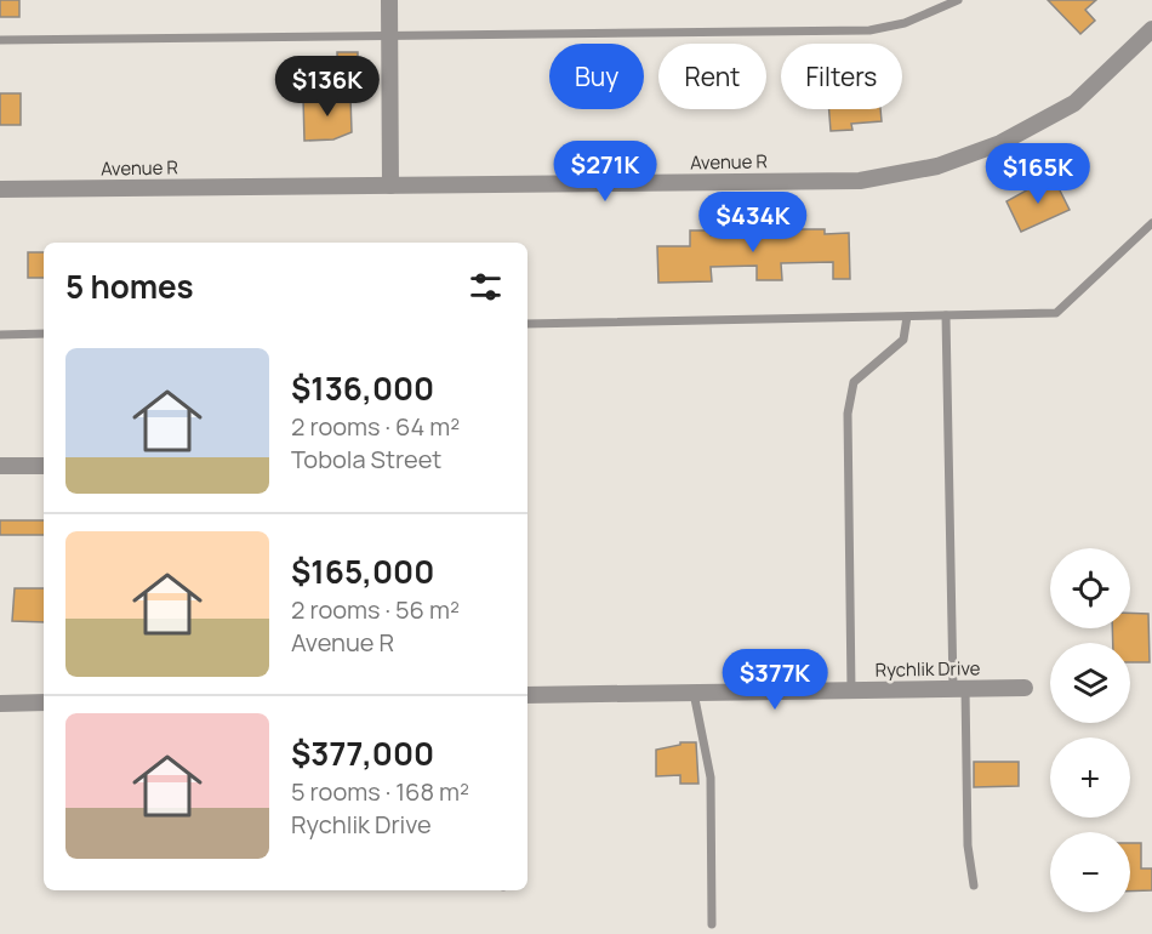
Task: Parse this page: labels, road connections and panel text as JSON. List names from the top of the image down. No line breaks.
{"streets":{"street":["Avenue R","Rychlik Drive"]},"page":{"chip":["Buy","Rent","Filters"],"price":["$136K","$271K","$165K","$434K","$377K"],"heading":"5 homes","list":[{"name":"$136,000","note":"2 rooms · 64 m² · Tobola Street"},{"name":"$165,000","note":"2 rooms · 56 m² · Avenue R"},{"name":"$377,000","note":"5 rooms · 168 m² · Rychlik Drive"}],"map_buttons":["+","−"]}}
